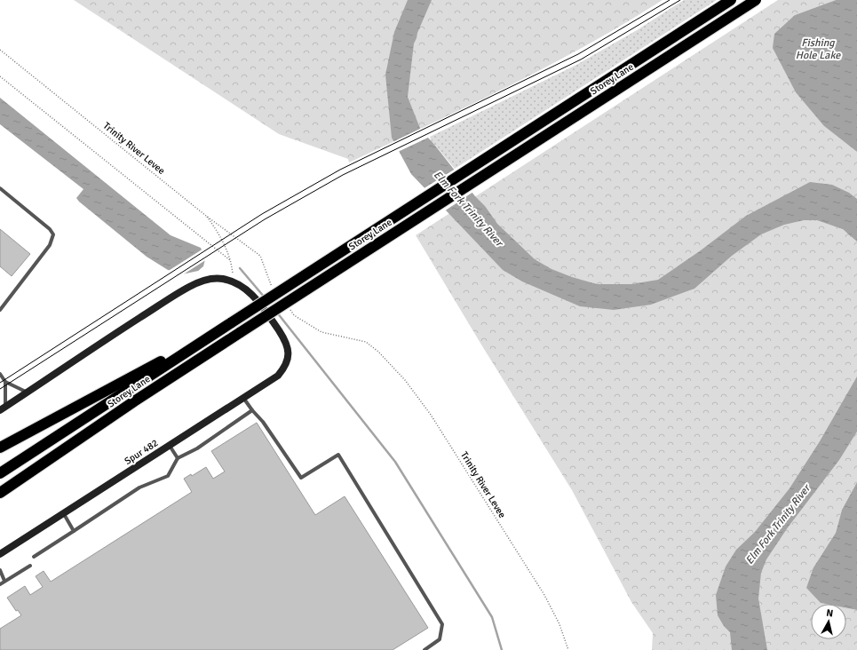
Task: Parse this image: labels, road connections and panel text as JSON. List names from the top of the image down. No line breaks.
{"streets":{"highway":["Storey Lane"],"main road":["Spur 482"],"path":["Trinity River Levee"]},"water":["Fishing Hole Lake","Elm Fork Trinity River"],"north":"top"}
